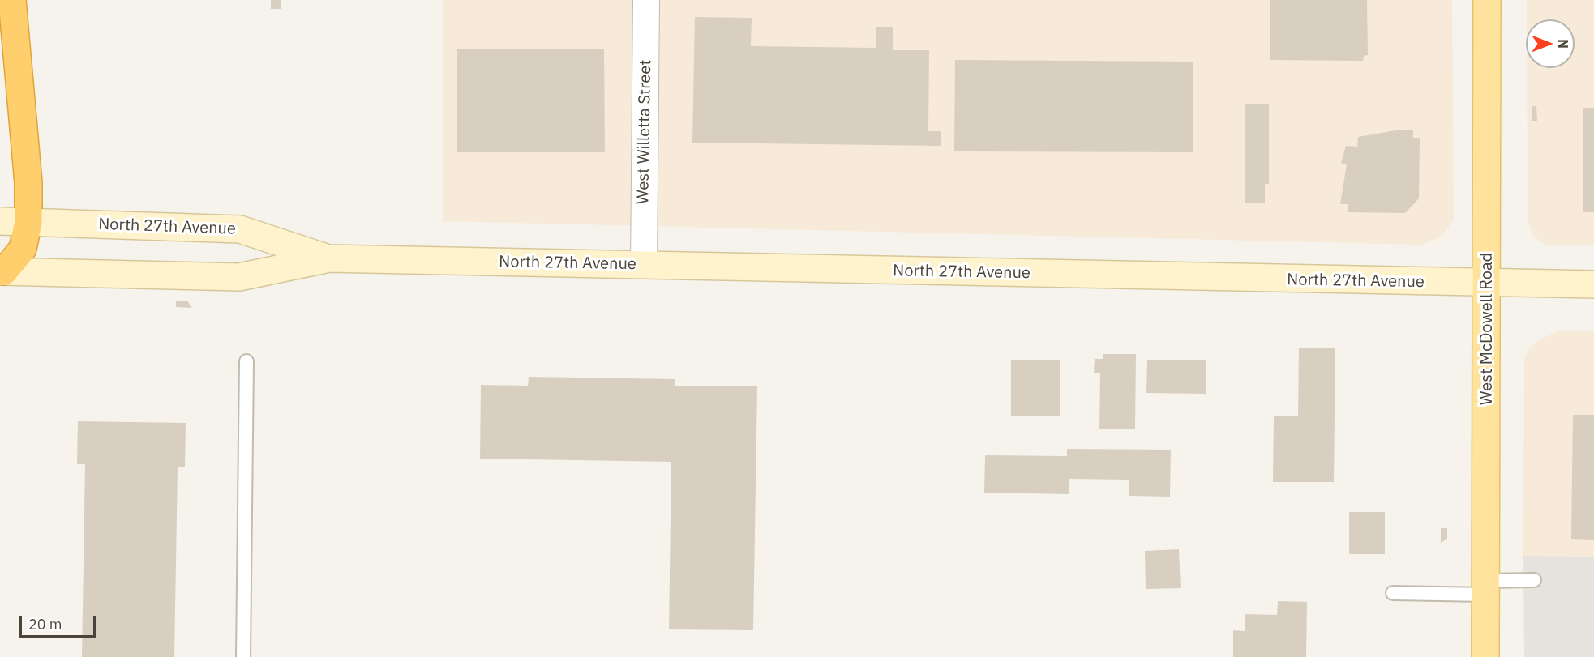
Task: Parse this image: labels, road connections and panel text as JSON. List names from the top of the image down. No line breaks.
{"streets":{"main road":["North 27th Avenue","West McDowell Road"],"street":["West Willetta Street"]},"crossings":[["West Willetta Street","North 27th Avenue"],["North 27th Avenue","West McDowell Road"]],"scale_bar":"20 m","north":"right"}
